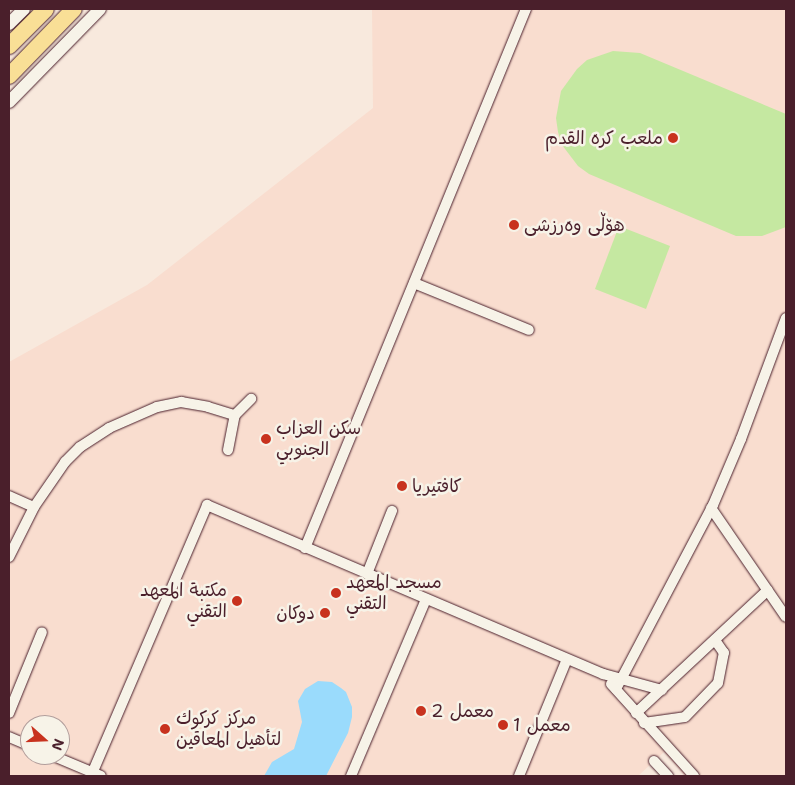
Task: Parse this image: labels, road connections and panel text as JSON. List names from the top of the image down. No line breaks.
{"places":["ملعب كره القدم","هۆڵی وەرزشی","سكن العزاب الجنوبي","کافتیریا","مسجد المعهد التقني","مكتبة المعهد التقني","دوکان","معمل 2","معمل 1","مركز كركوك لتأهيل المعاقين"],"north":"right"}
